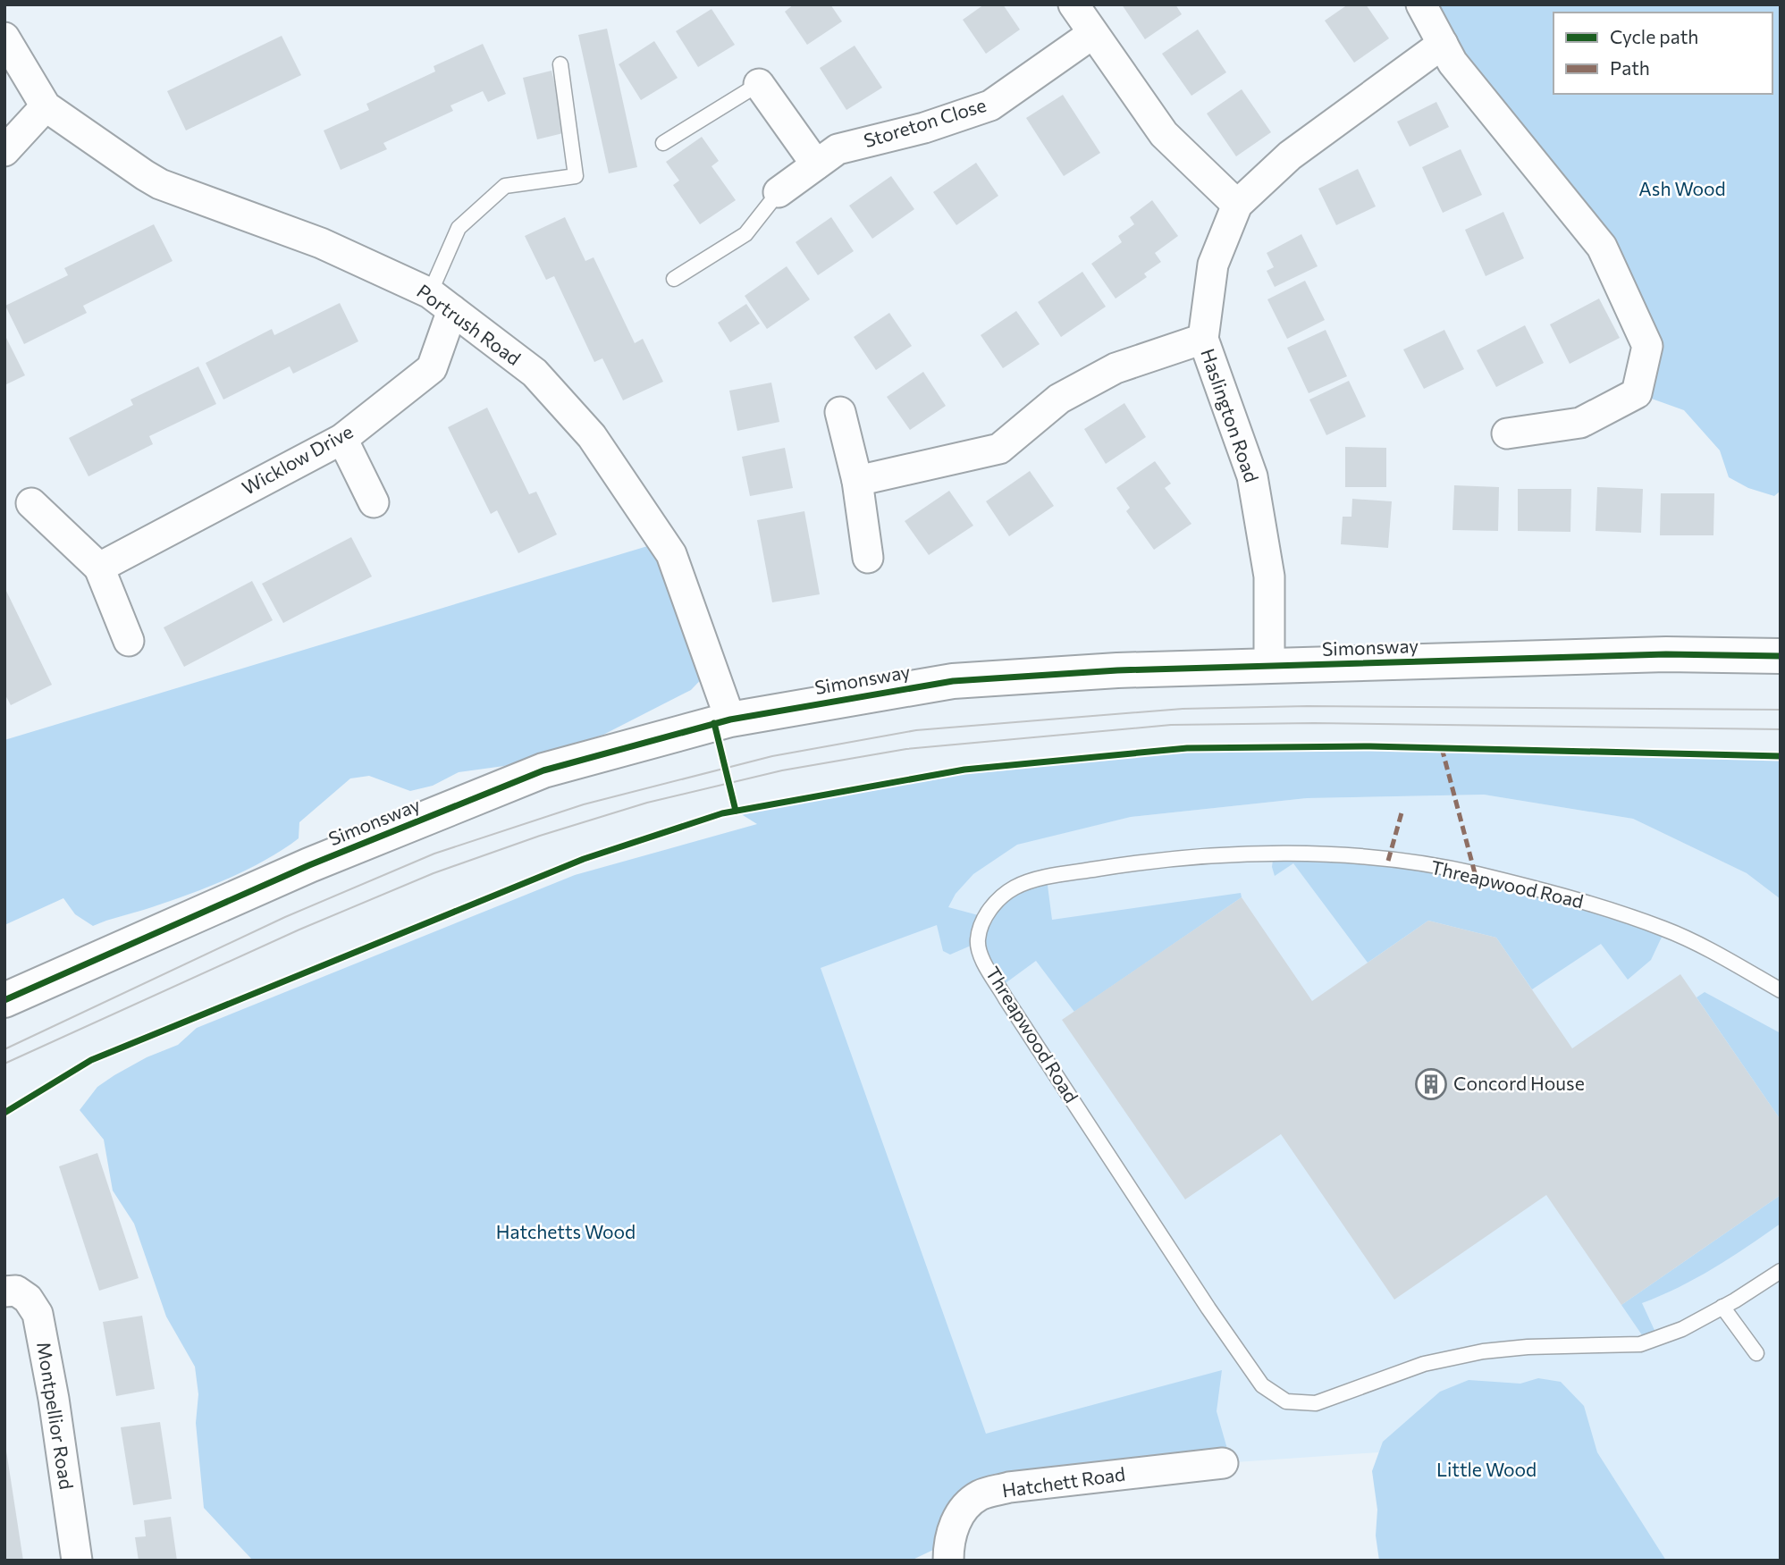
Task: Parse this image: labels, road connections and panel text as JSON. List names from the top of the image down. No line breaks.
{"streets":{"street":["Storeton Close","Portrush Road","Haslington Road","Wicklow Drive","Simonsway","Montpellior Road","Hatchett Road"],"lane":["Threapwood Road"]},"crossings":[["Portrush Road","Wicklow Drive"],["Portrush Road","Simonsway"],["Haslington Road","Simonsway"]],"parks":["Ash Wood","Hatchetts Wood","Little Wood"],"places":{"building":["Concord House"]},"legend":["Cycle path","Path"]}
